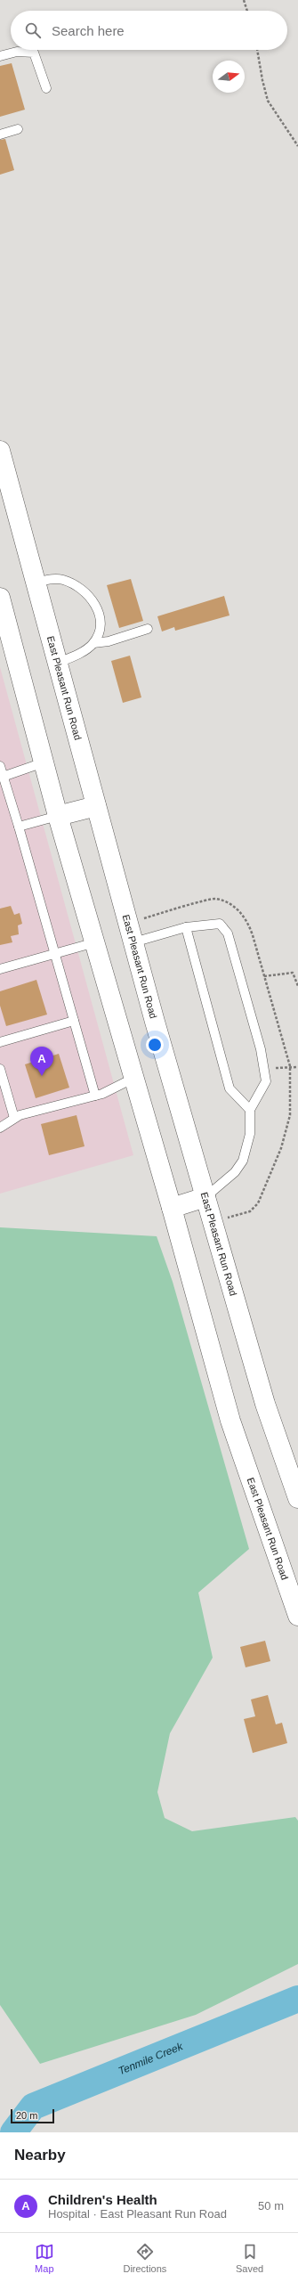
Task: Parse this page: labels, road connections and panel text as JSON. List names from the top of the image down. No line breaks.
{"streets":{"main road":["East Pleasant Run Road"]},"water":["Tenmile Creek"],"scale_bar":"20 m","north":"right","page":{"search":"Search here","pins":"A","scale":"20 m","heading":"Nearby","list":[{"mark":"A","name":"Children's Health","note":"Hospital · East Pleasant Run Road","value":"50 m"}],"nav":["Map","Directions","Saved"]}}
